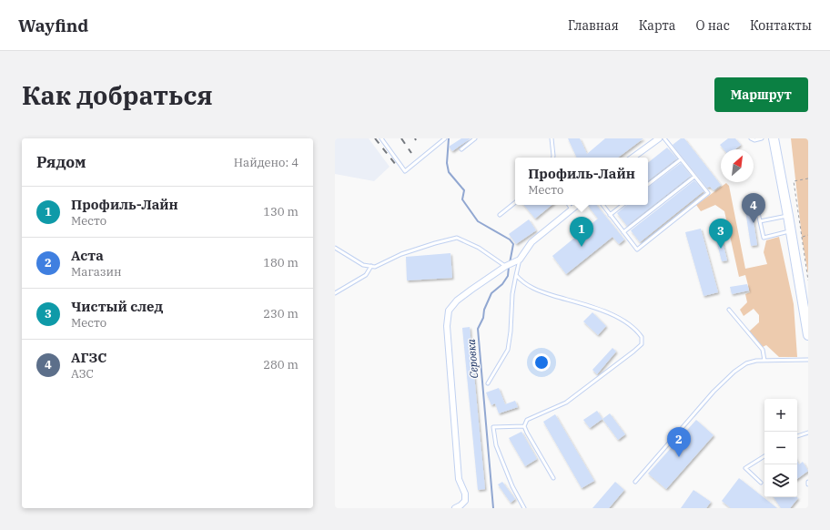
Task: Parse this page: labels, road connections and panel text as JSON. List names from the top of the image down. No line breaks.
{"water":["Серовка"],"north":"top right","page":{"header":"Wayfind","nav":["Главная","Карта","О нас","Контакты"],"buttons":"Маршрут","title":"Как добраться","heading":["Рядом","Найдено: 4"],"popup":["Профиль-Лайн","Место"],"list":[{"mark":"1","name":"Профиль-Лайн","note":"Место","value":"130 m"},{"mark":"2","name":"Аста","note":"Магазин","value":"180 m"},{"mark":"3","name":"Чистый след","note":"Место","value":"230 m"},{"mark":"4","name":"АГЗС","note":"АЗС","value":"280 m"}],"pins":["4","1","3","2"],"map_buttons":["+","−"]}}
